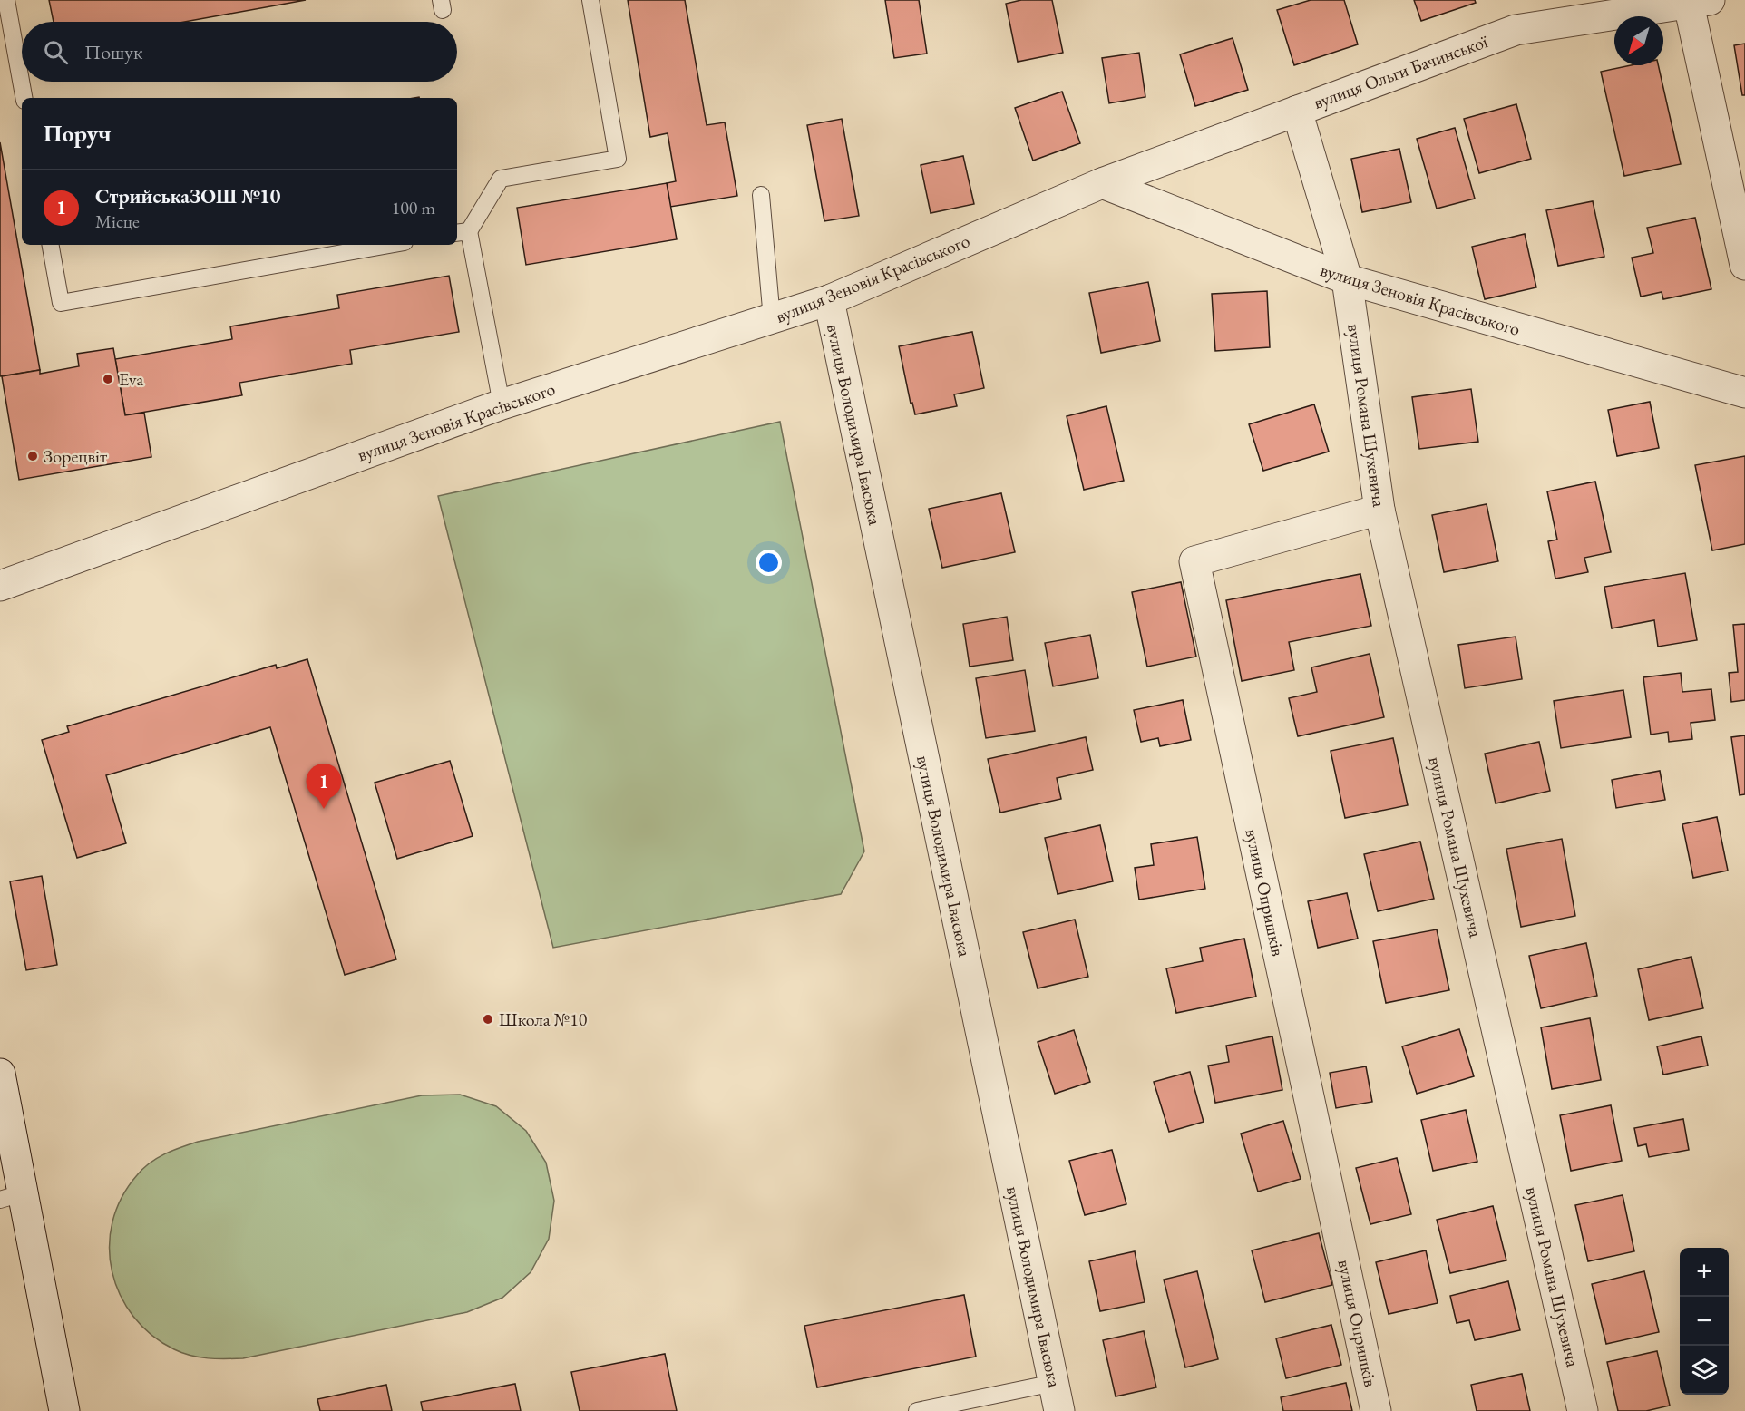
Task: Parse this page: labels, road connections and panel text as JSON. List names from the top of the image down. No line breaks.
{"streets":{"street":["вулиця Ольги Бачинської","вулиця Зеновія Красівського","вулиця Романа Шухевича","вулиця Володимира Івасюка","вулиця Опришків"]},"crossings":[["вулиця Ольги Бачинської","вулиця Зеновія Красівського"],["вулиця Ольги Бачинської","вулиця Романа Шухевича"],["вулиця Зеновія Красівського","вулиця Романа Шухевича"],["вулиця Зеновія Красівського","вулиця Володимира Івасюка"],["вулиця Романа Шухевича","вулиця Опришків"]],"places":["Eva","Зорецвіт","Школа №10"],"north":"bottom left","page":{"search":"Пошук","heading":"Поруч","list":[{"mark":"1","name":"СтрийськаЗОШ №10","note":"Місце","value":"100 m"}],"pins":"1","map_buttons":["+","−"]}}
